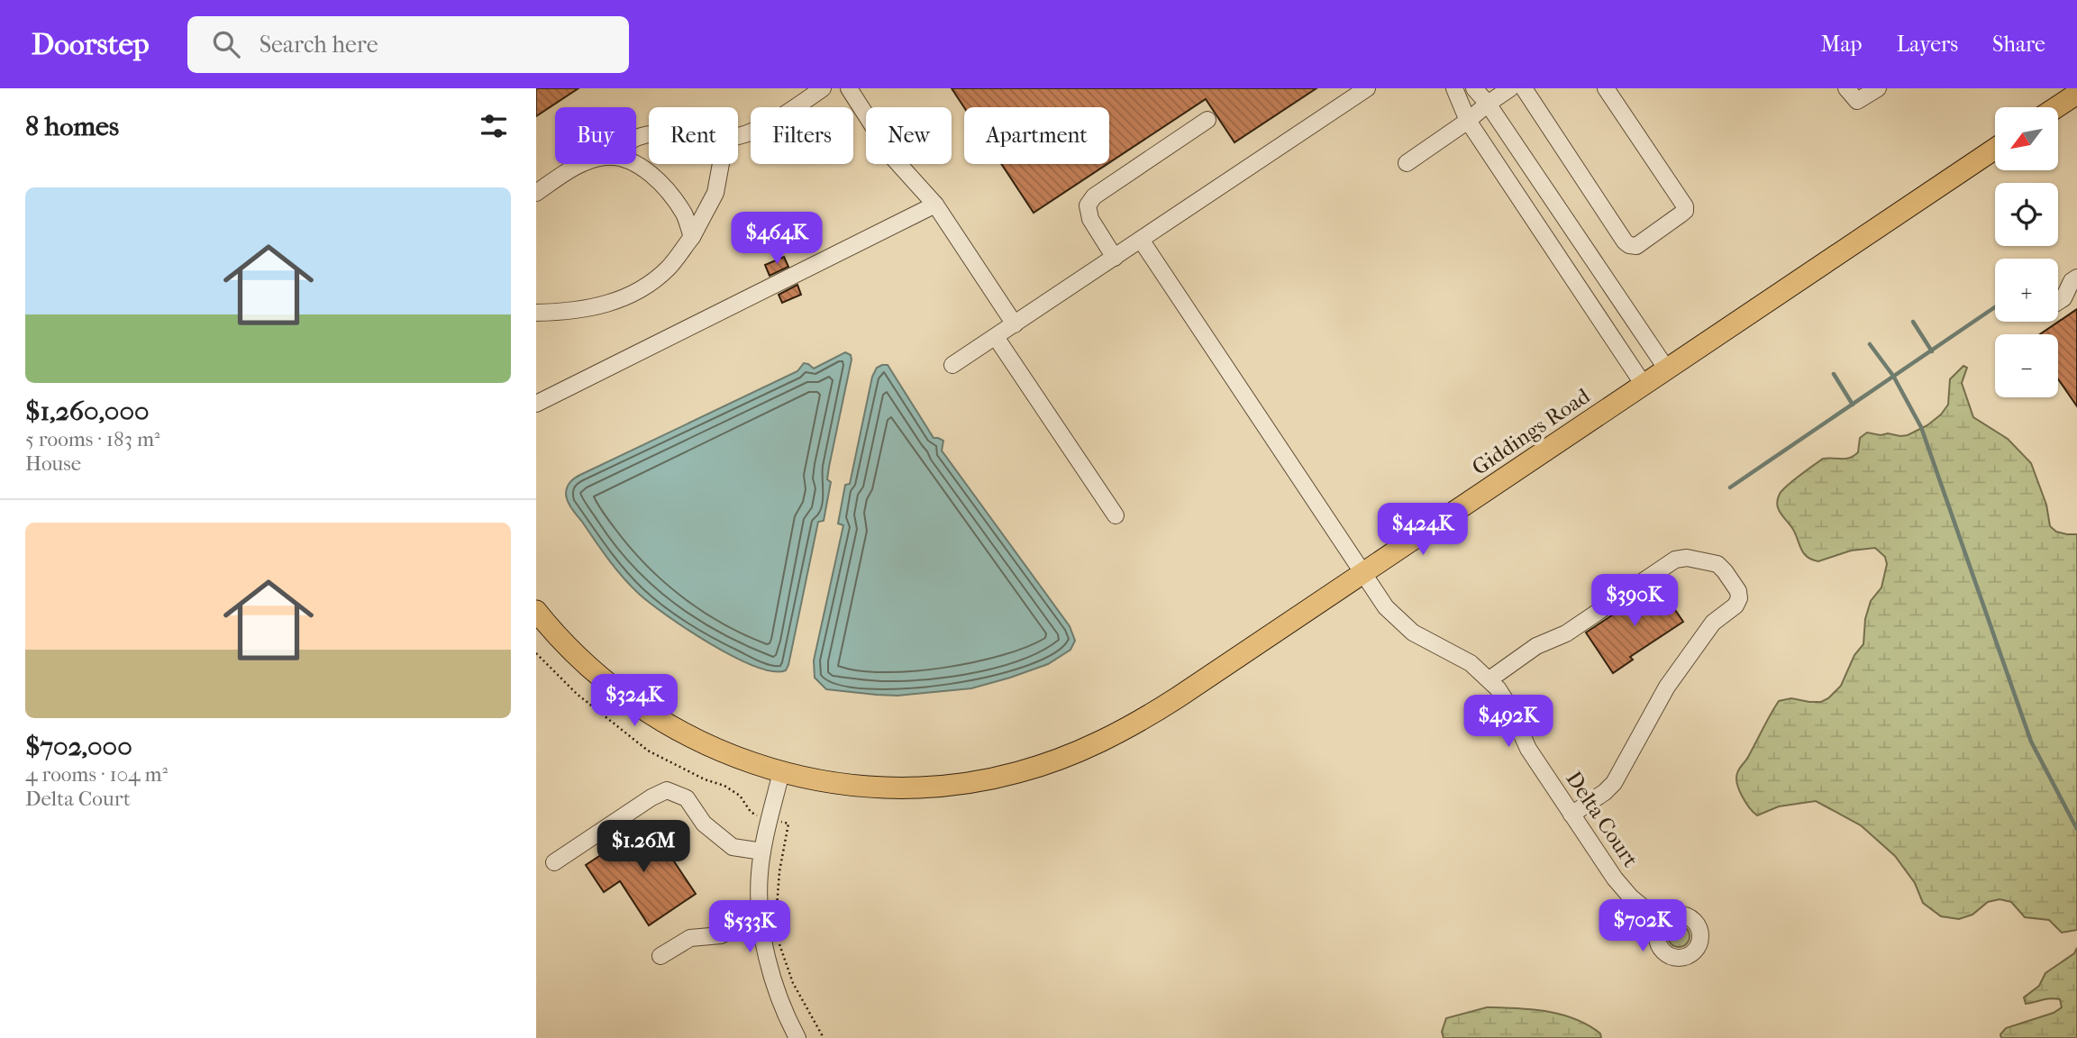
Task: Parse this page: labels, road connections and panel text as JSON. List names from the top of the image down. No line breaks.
{"streets":{"main road":["Giddings Road"],"street":["Delta Court"]},"crossings":[["Giddings Road","Delta Court"]],"north":"bottom left","page":{"header":"Doorstep","search":"Search here","nav":["Map","Layers","Share"],"heading":"8 homes","map_buttons":["+","−"],"chip":["Buy","Rent","Filters","New","Apartment"],"list":[{"name":"$1,260,000","note":"5 rooms · 183 m² · House"},{"name":"$702,000","note":"4 rooms · 104 m² · Delta Court"}],"price":["$464K","$424K","$390K","$324K","$492K","$1.26M","$702K","$533K"]}}
